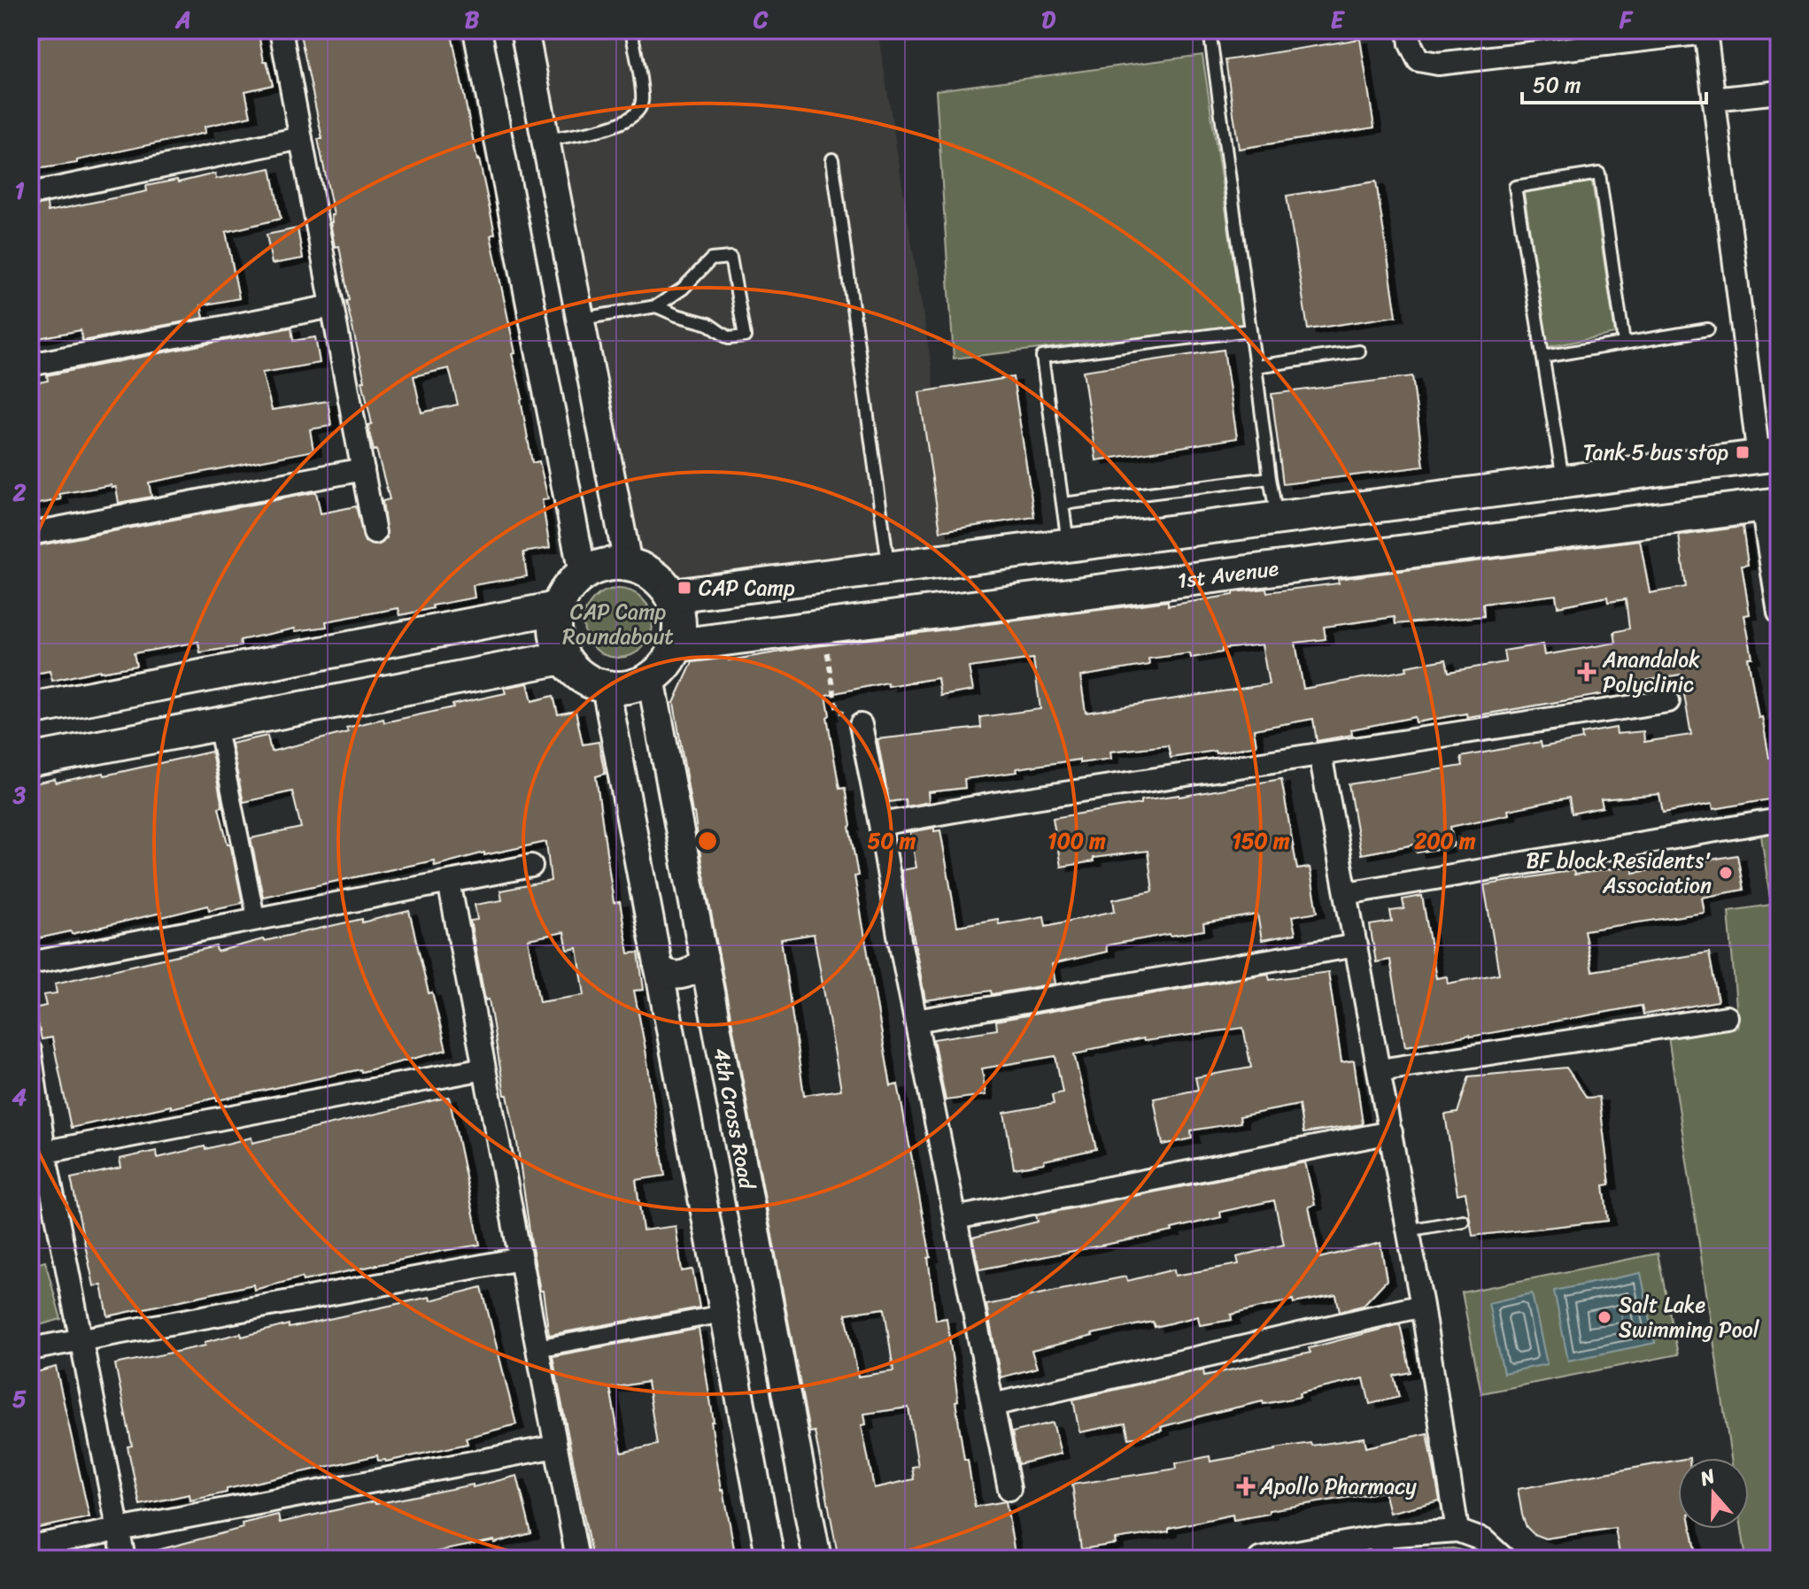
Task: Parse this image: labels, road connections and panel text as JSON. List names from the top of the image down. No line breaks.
{"streets":{"main road":["1st Avenue"],"street":["4th Cross Road"]},"crossings":[["1st Avenue","4th Cross Road"]],"parks":["CAP Camp Roundabout"],"places":{"transit":["Tank 5 bus stop","CAP Camp"],"health":["Anandalok Polyclinic","Apollo Pharmacy"],"other":["BF block Residents' Association","Salt Lake Swimming Pool"]},"scale_bar":"50 m","north":"top","grid":{"columns":["A","B","C","D","E","F"],"rows":["1","2","3","4","5"]},"rings":["50 m","100 m","150 m","200 m"]}
